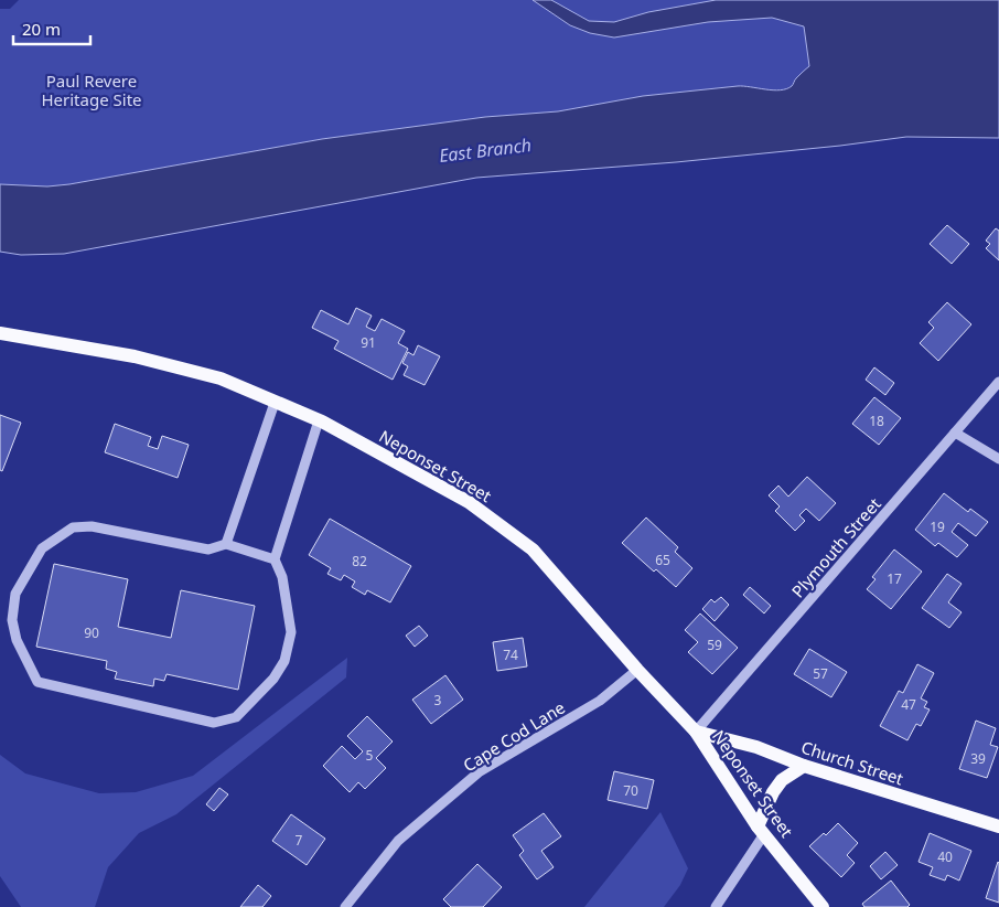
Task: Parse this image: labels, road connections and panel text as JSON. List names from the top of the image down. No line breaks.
{"streets":{"main road":["Neponset Street","Church Street"],"street":["Plymouth Street","Cape Cod Lane"]},"crossings":[["Neponset Street","Plymouth Street"],["Neponset Street","Cape Cod Lane"],["Neponset Street","Church Street"],["Plymouth Street","Church Street"]],"water":["East Branch"],"parks":["Paul Revere Heritage Site"],"house_numbers":["91","18","19","65","82","17","90","59","74","57","3","47","5","39","70","7","40"],"scale_bar":"20 m"}
